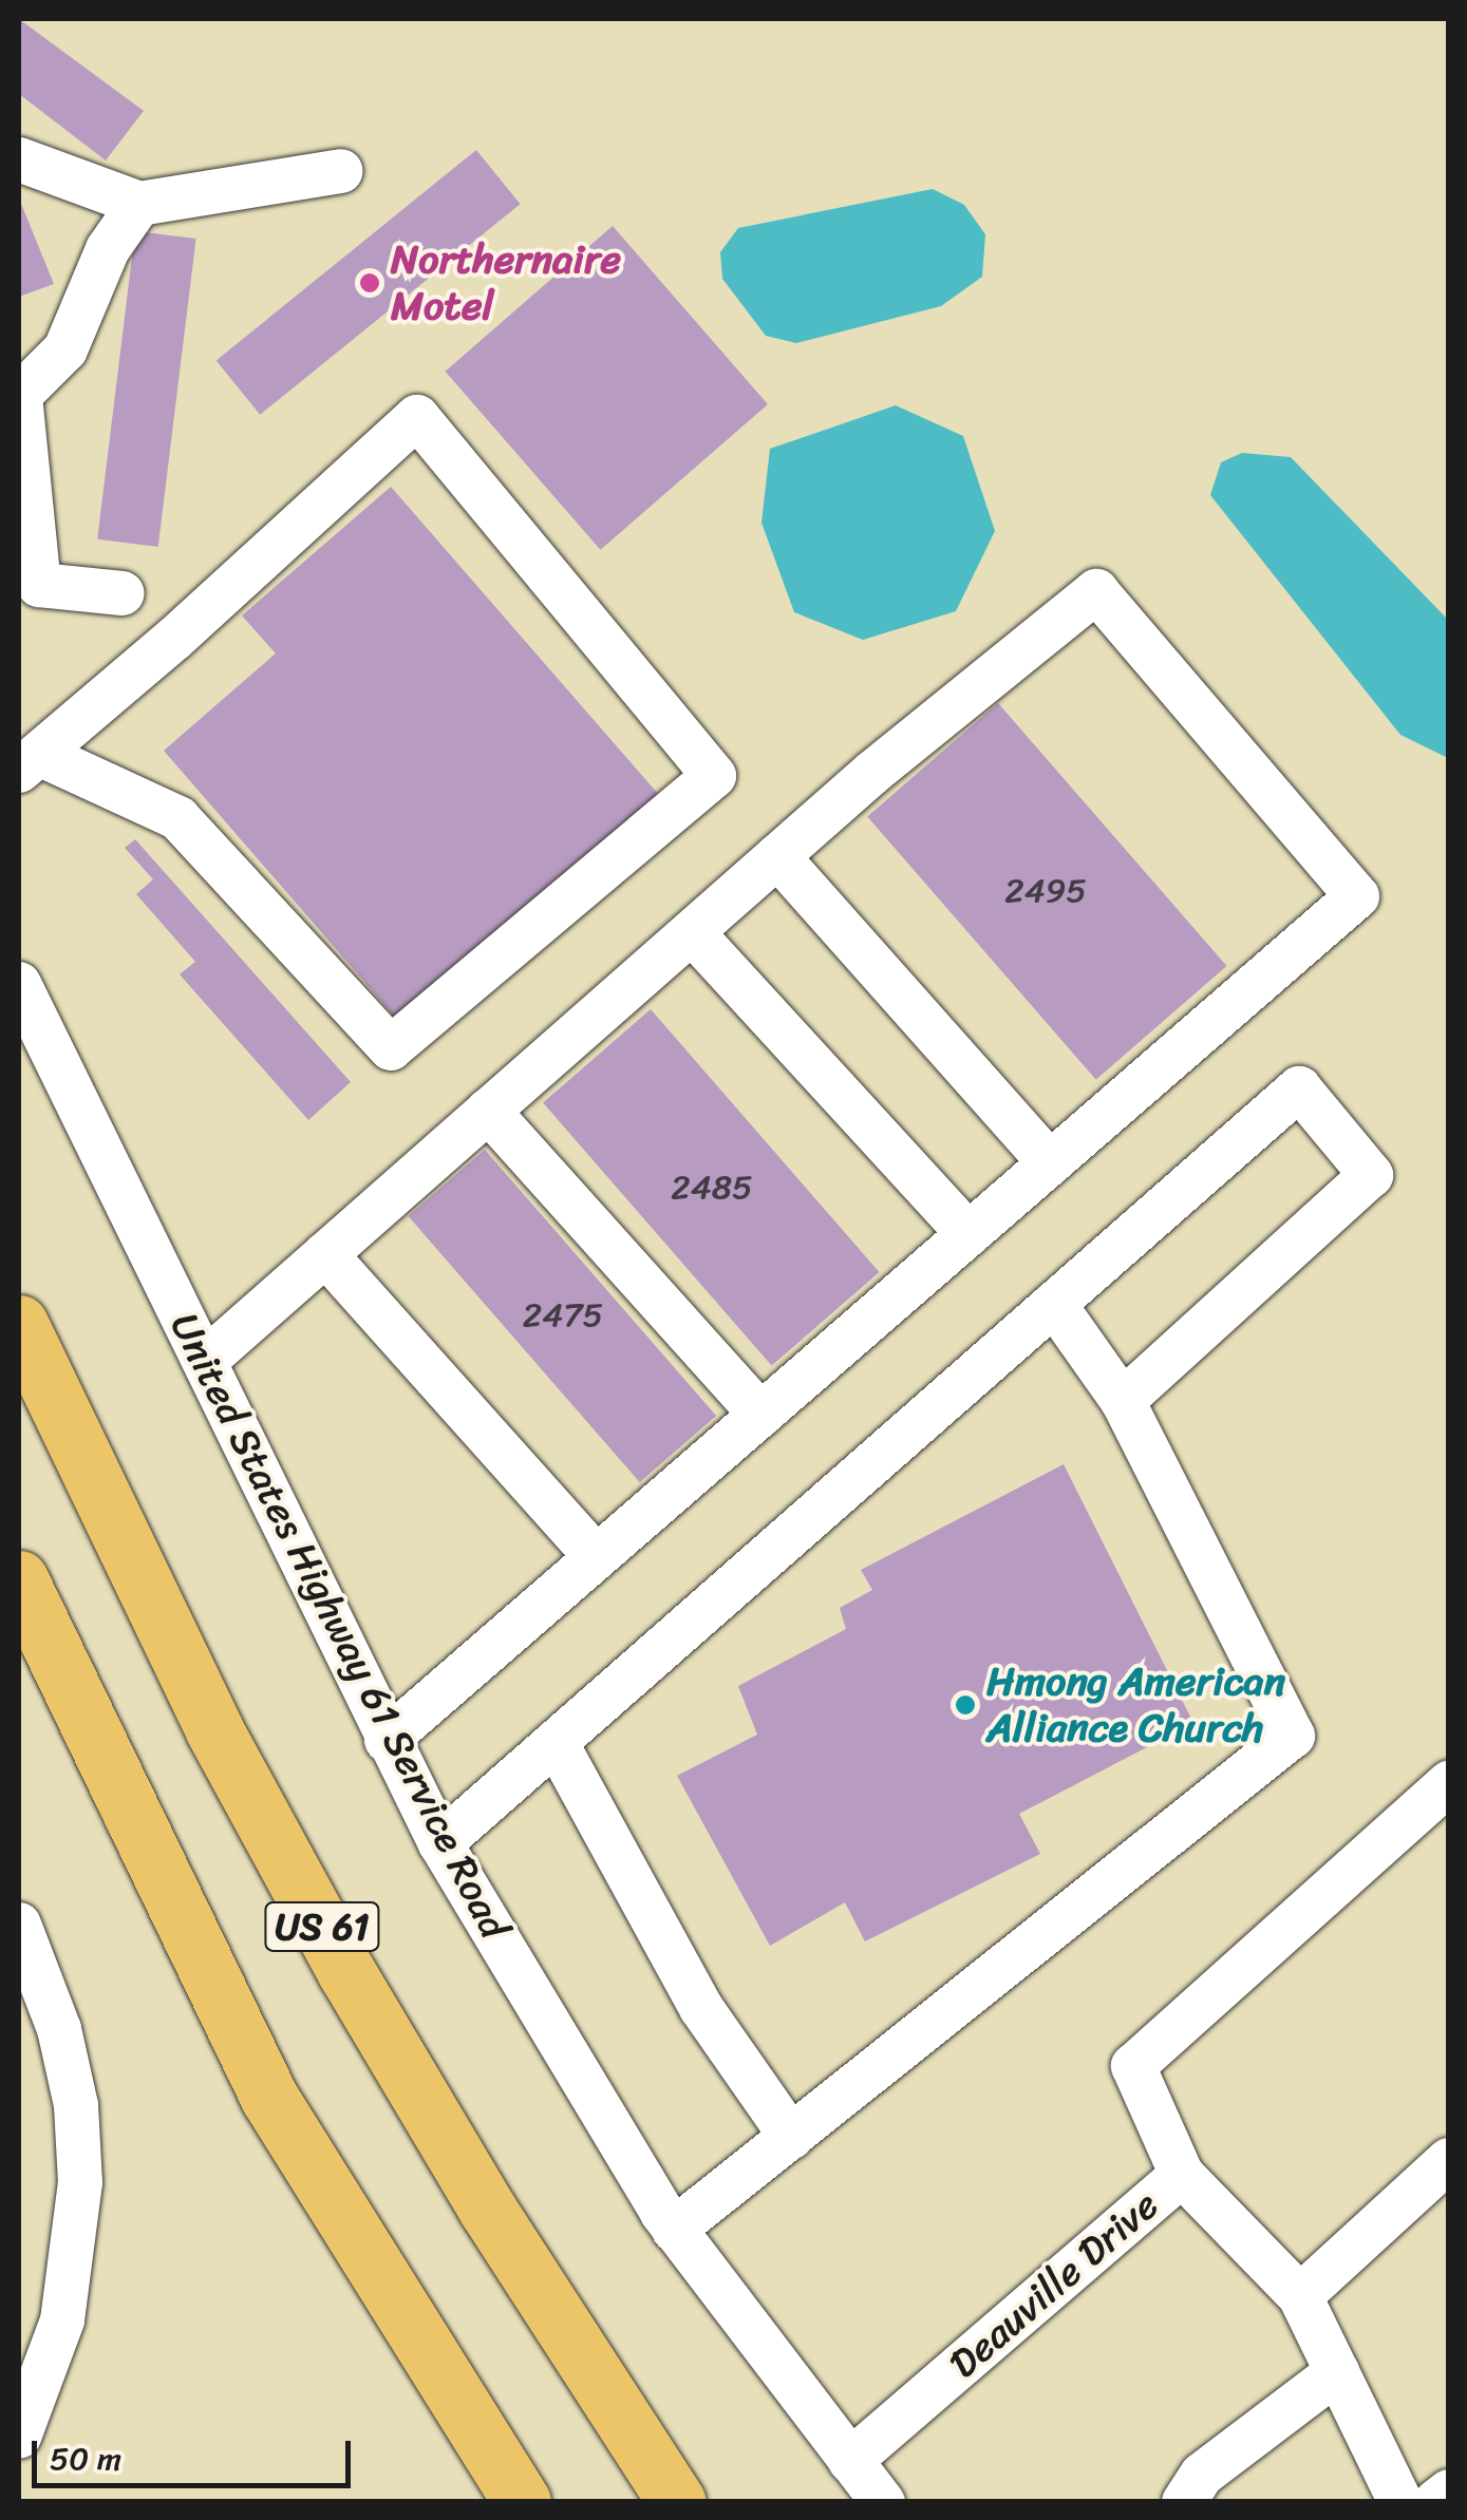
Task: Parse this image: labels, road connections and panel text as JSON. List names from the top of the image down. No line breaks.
{"streets":{"main road":["US 61"],"street":["United States Highway 61 Service Road","Deauville Drive"]},"crossings":[["United States Highway 61 Service Road","Deauville Drive"]],"places":["Northernaire Motel","Hmong American Alliance Church"],"house_numbers":["2495","2485","2475"],"scale_bar":"50 m"}
